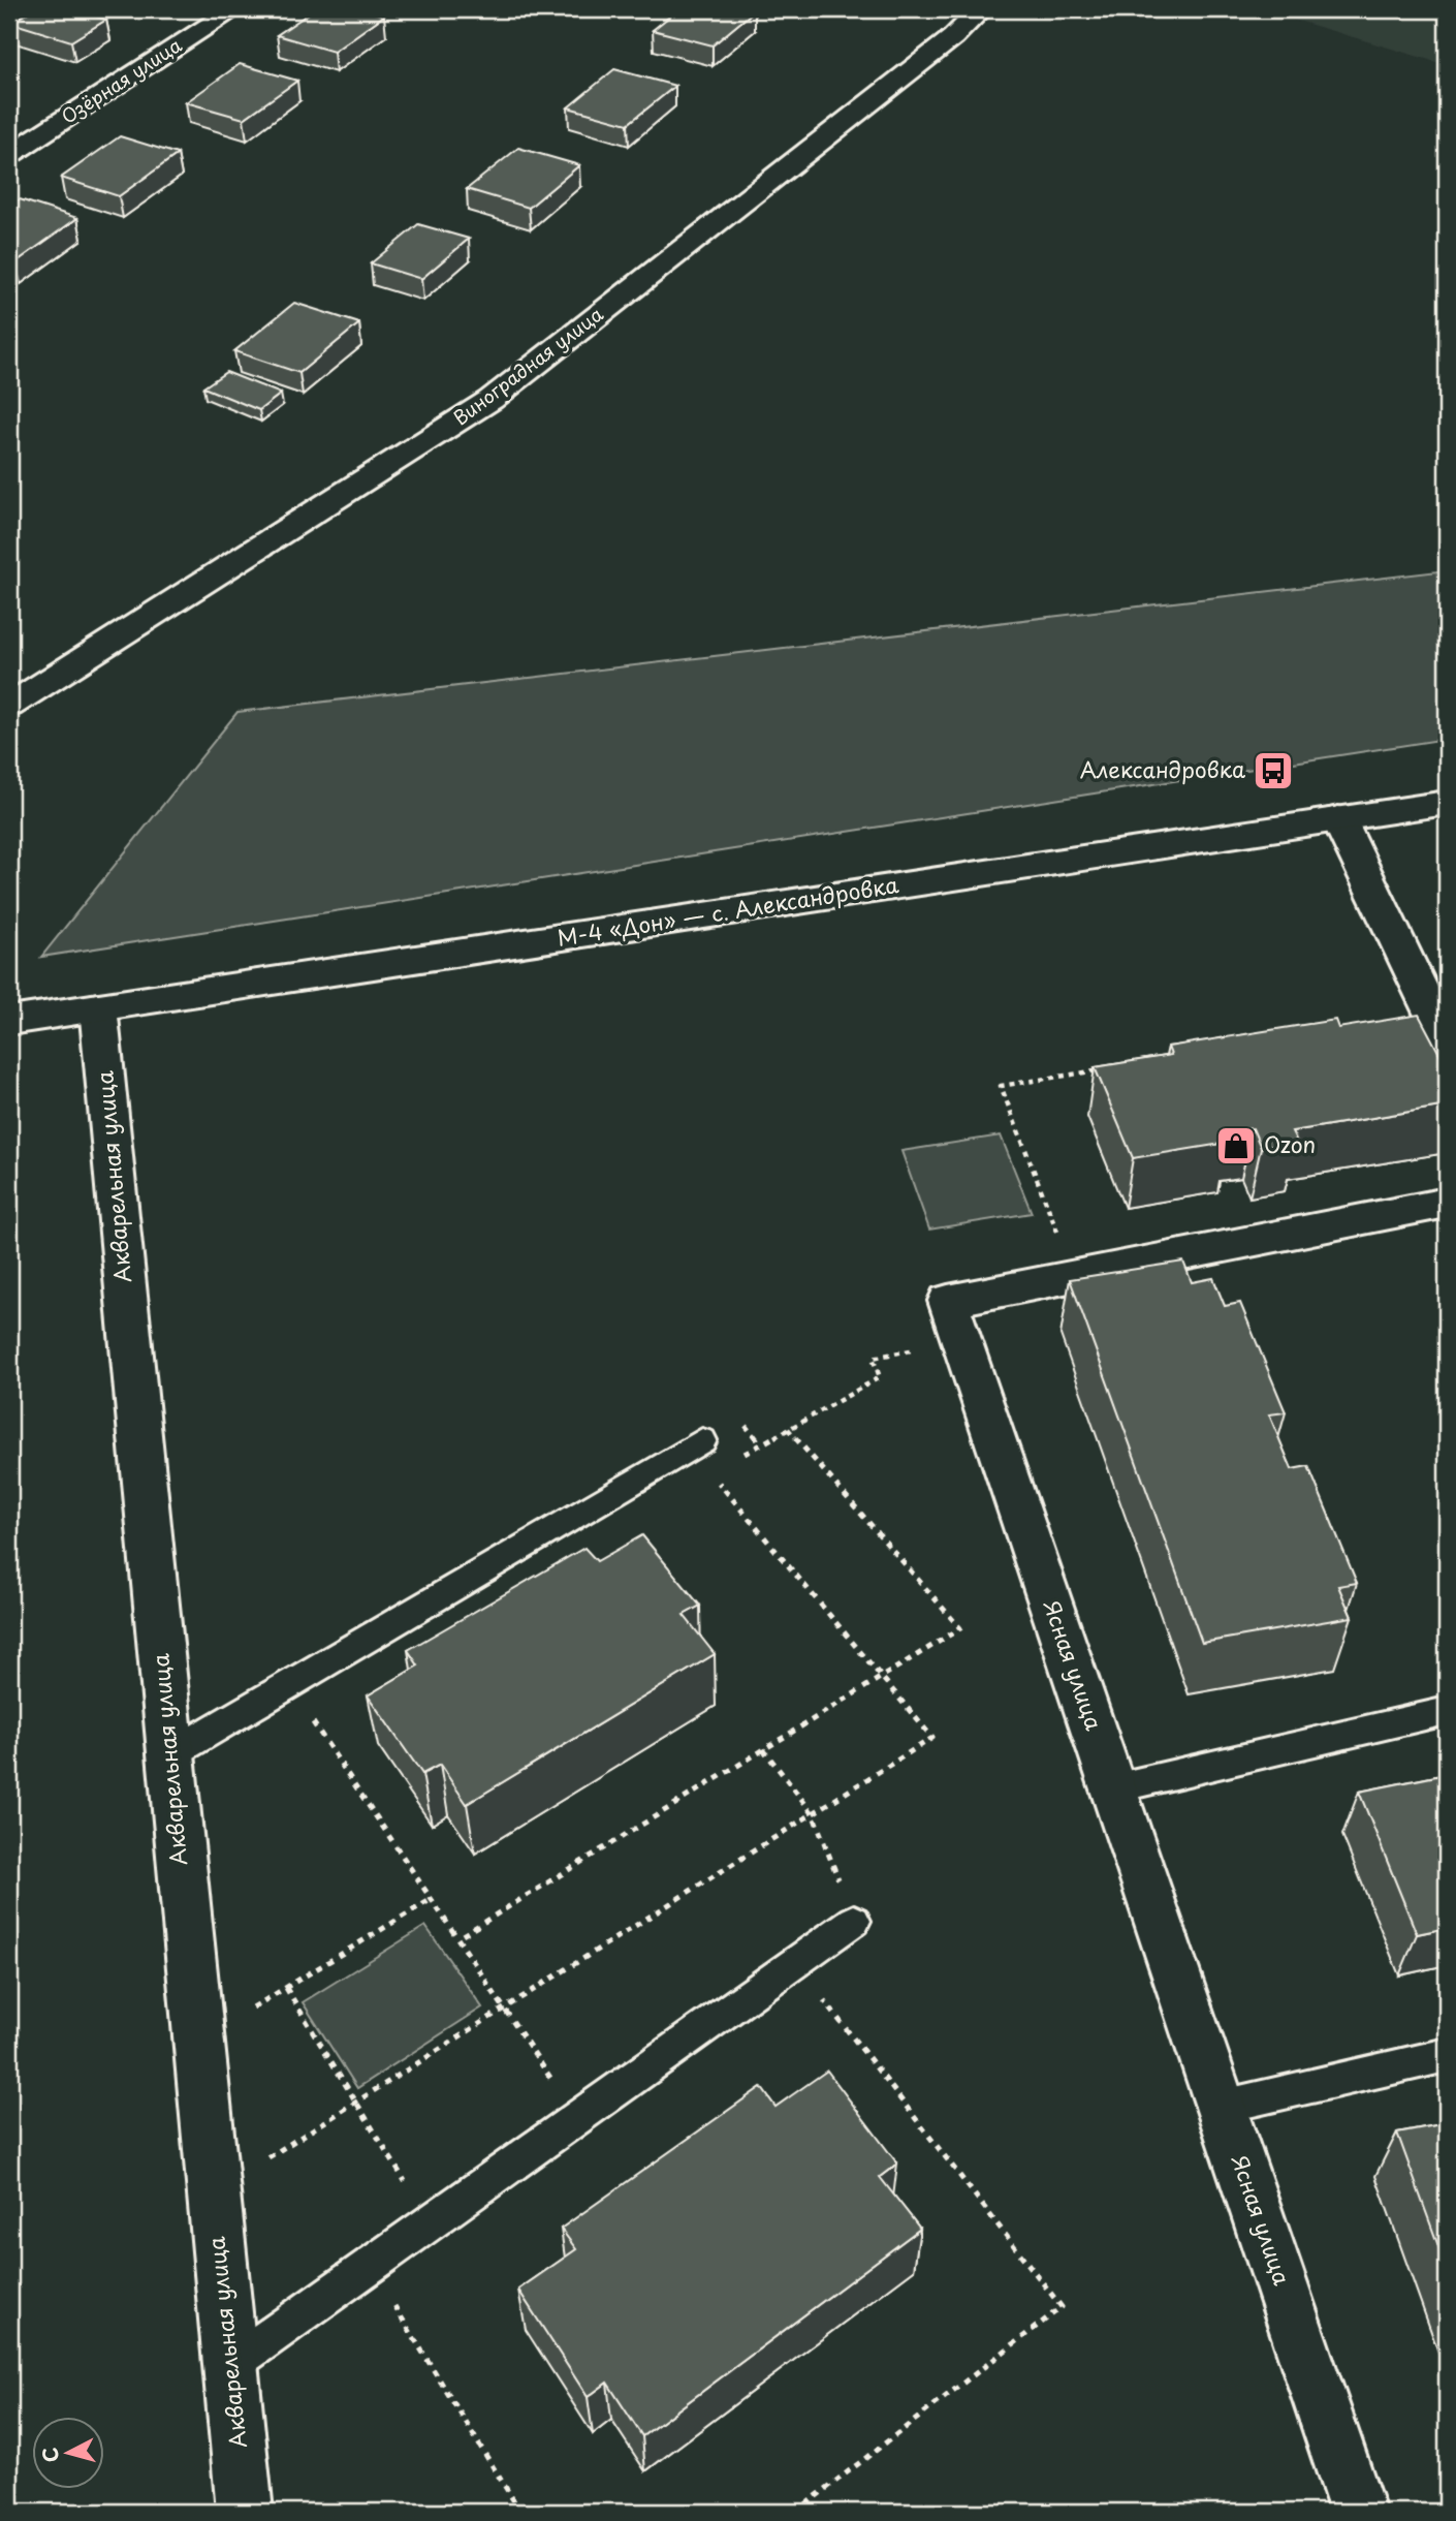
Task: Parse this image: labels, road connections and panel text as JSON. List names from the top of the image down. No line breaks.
{"streets":{"street":["Озёрная улица","Виноградная улица","М-4 «Дон» — с. Александровка","Акварельная улица","Ясная улица"]},"crossings":[["М-4 «Дон» — с. Александровка","Акварельная улица"]],"places":{"bus stop":["Александровка"],"shop":["Ozon"]},"north":"left"}
